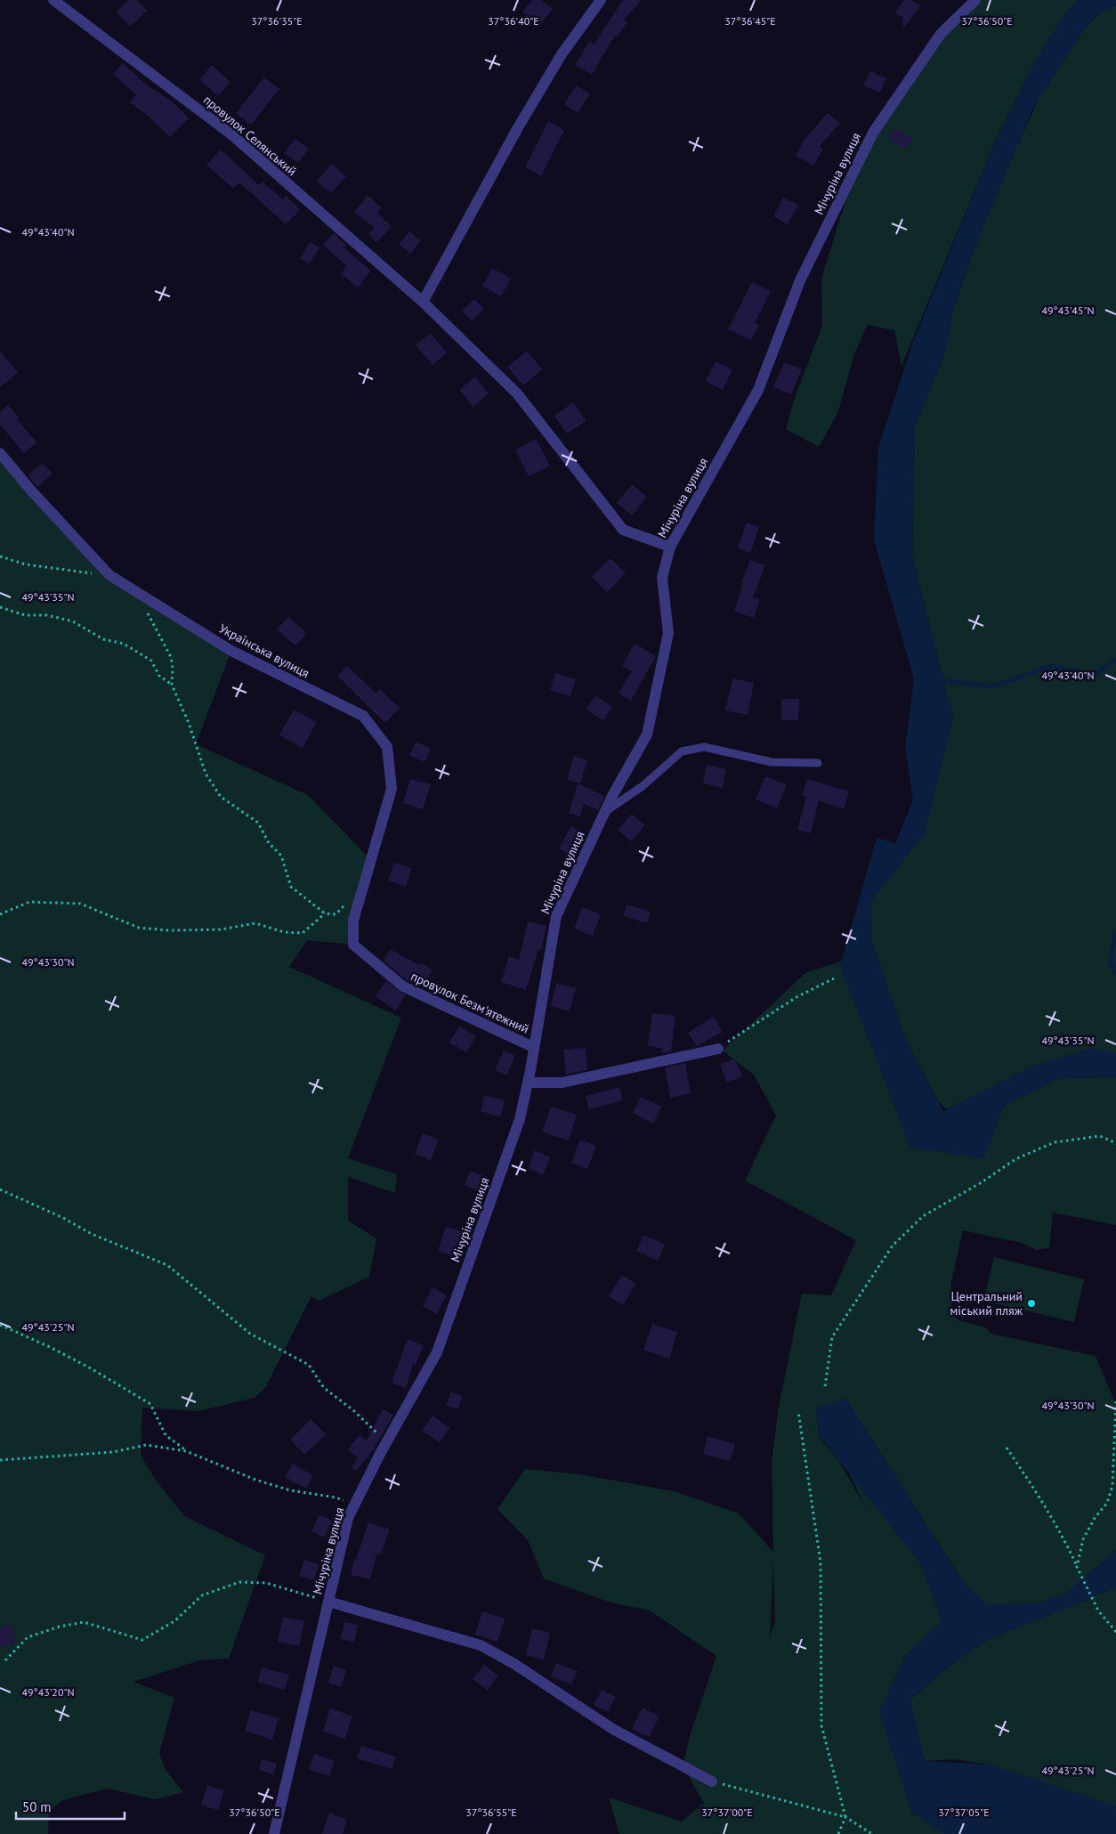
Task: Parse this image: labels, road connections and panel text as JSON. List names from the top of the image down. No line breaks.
{"streets":{"street":["провулок Селянський","Мічуріна вулиця","Українська вулиця","провулок Безм'ятежний"]},"crossings":[["провулок Селянський","Мічуріна вулиця"],["Мічуріна вулиця","провулок Безм'ятежний"],["Українська вулиця","провулок Безм'ятежний"]],"places":["Центральний міський пляж"],"scale_bar":"50 m","coordinates":["37°36'45\"E","37°36'50\"E","37°36'35\"E","37°36'40\"E","49°43'40\"N","49°43'45\"N","49°43'35\"N","49°43'30\"N","49°43'25\"N","49°43'20\"N","37°36'55\"E","37°37'00\"E","37°37'05\"E"]}
